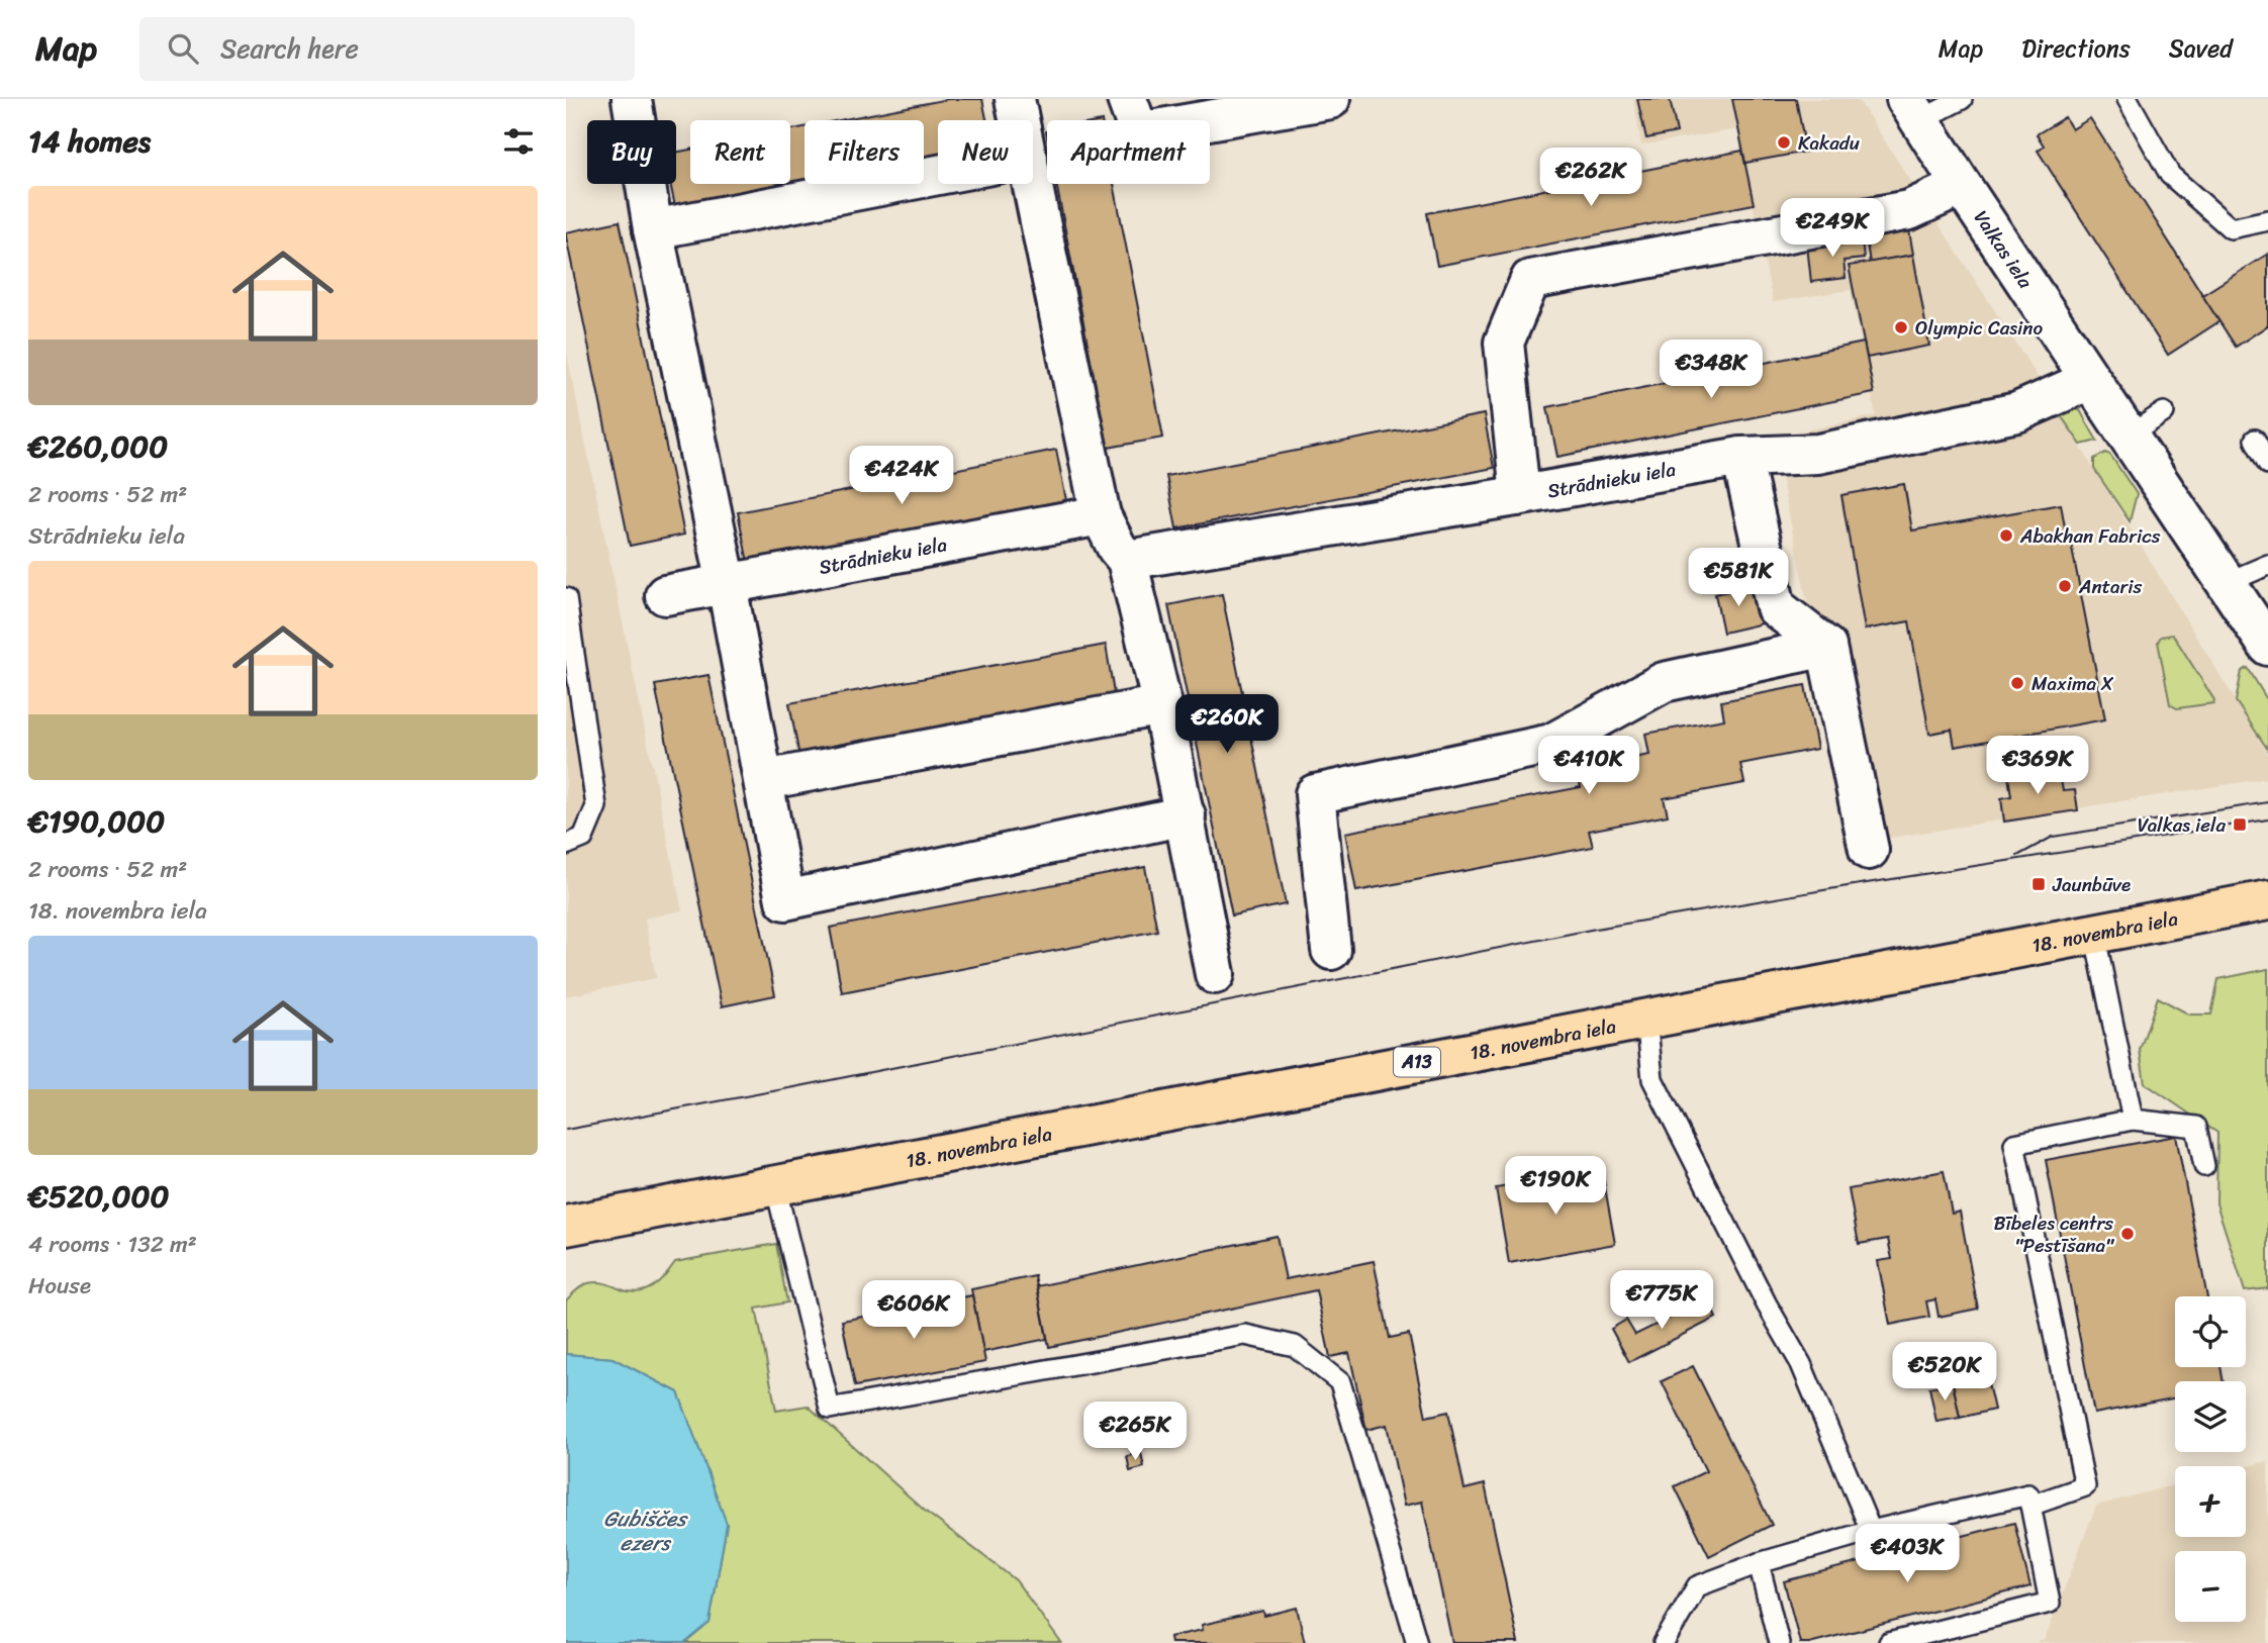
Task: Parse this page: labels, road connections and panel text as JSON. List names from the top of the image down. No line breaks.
{"streets":{"main road":["18. novembra iela","A13"],"street":["Valkas iela","Strādnieku iela"]},"crossings":[["Valkas iela","Strādnieku iela"]],"water":["Gubiščes ezers"],"places":{"other":["Kakadu","Olympic Casino","Abakhan Fabrics","Antaris","Maxima X","Bībeles centrs \"Pestīšana\""],"transit":["Valkas iela","Jaunbūve"]},"page":{"header":"Map","search":"Search here","nav":["Map","Directions","Saved"],"heading":"14 homes","chip":["Buy","Rent","Filters","New","Apartment"],"price":["€262K","€249K","€348K","€424K","€581K","€260K","€410K","€369K","€190K","€775K","€606K","€520K","€265K","€403K"],"list":[{"name":"€260,000","note":"2 rooms · 52 m² · Strādnieku iela"},{"name":"€190,000","note":"2 rooms · 52 m² · 18. novembra iela"},{"name":"€520,000","note":"4 rooms · 132 m² · House"}],"map_buttons":["+","−"]}}
